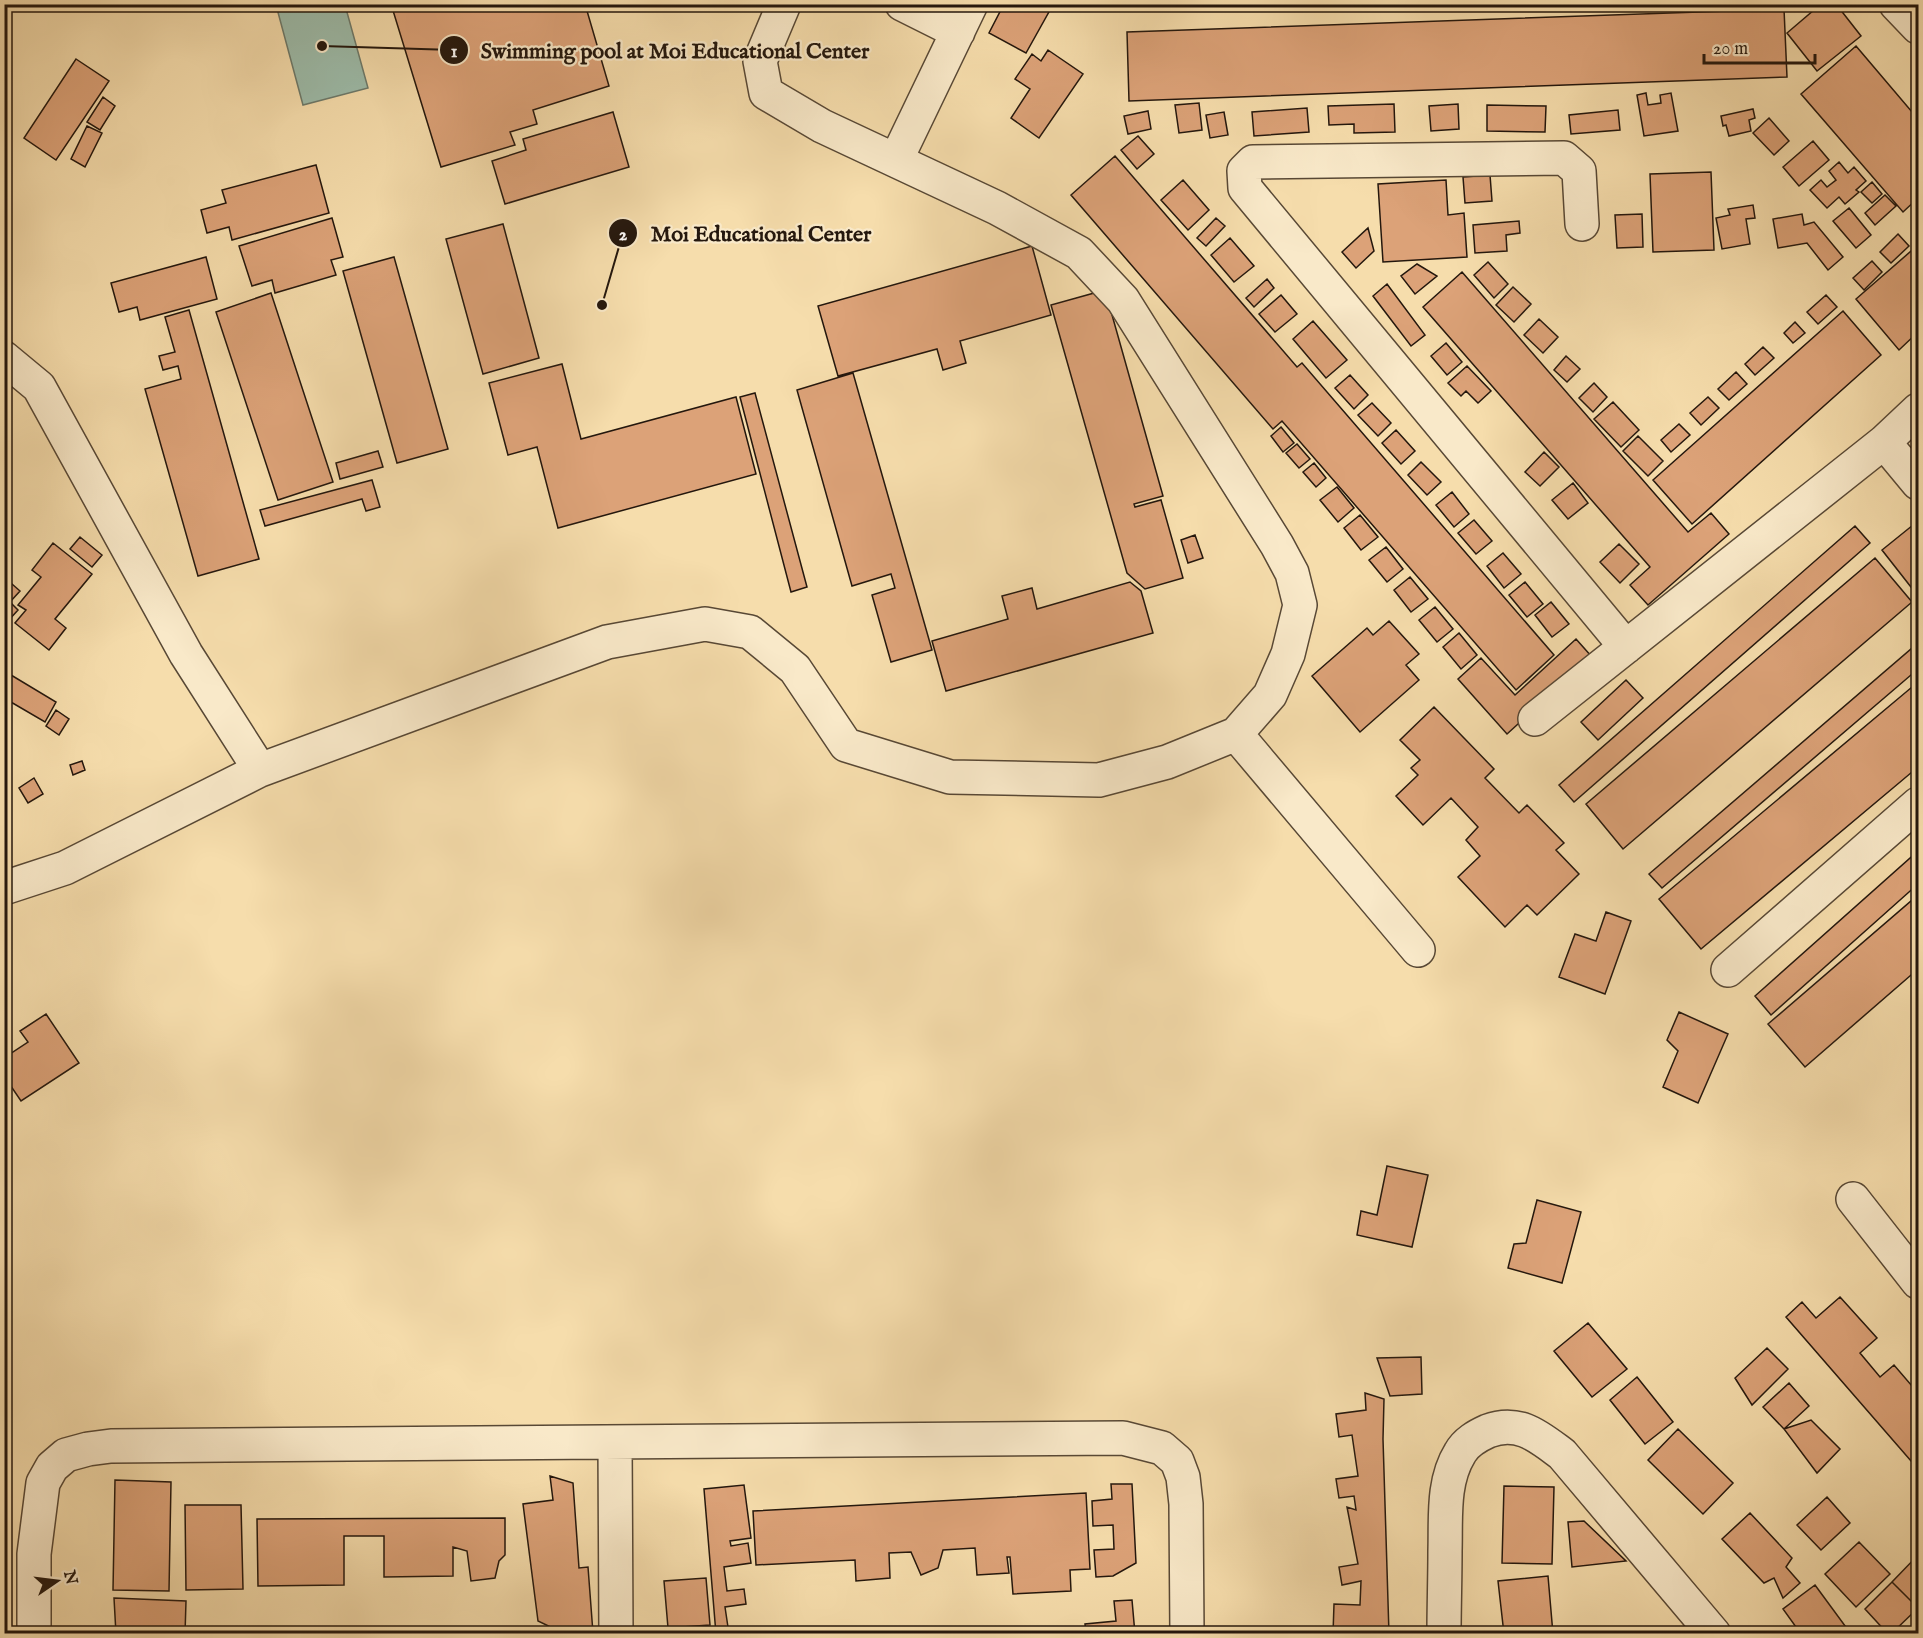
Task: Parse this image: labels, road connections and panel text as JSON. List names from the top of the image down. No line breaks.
{"places":["Swimming pool at Moi Educational Center","Moi Educational Center"],"scale_bar":"20 m","north":"right"}
